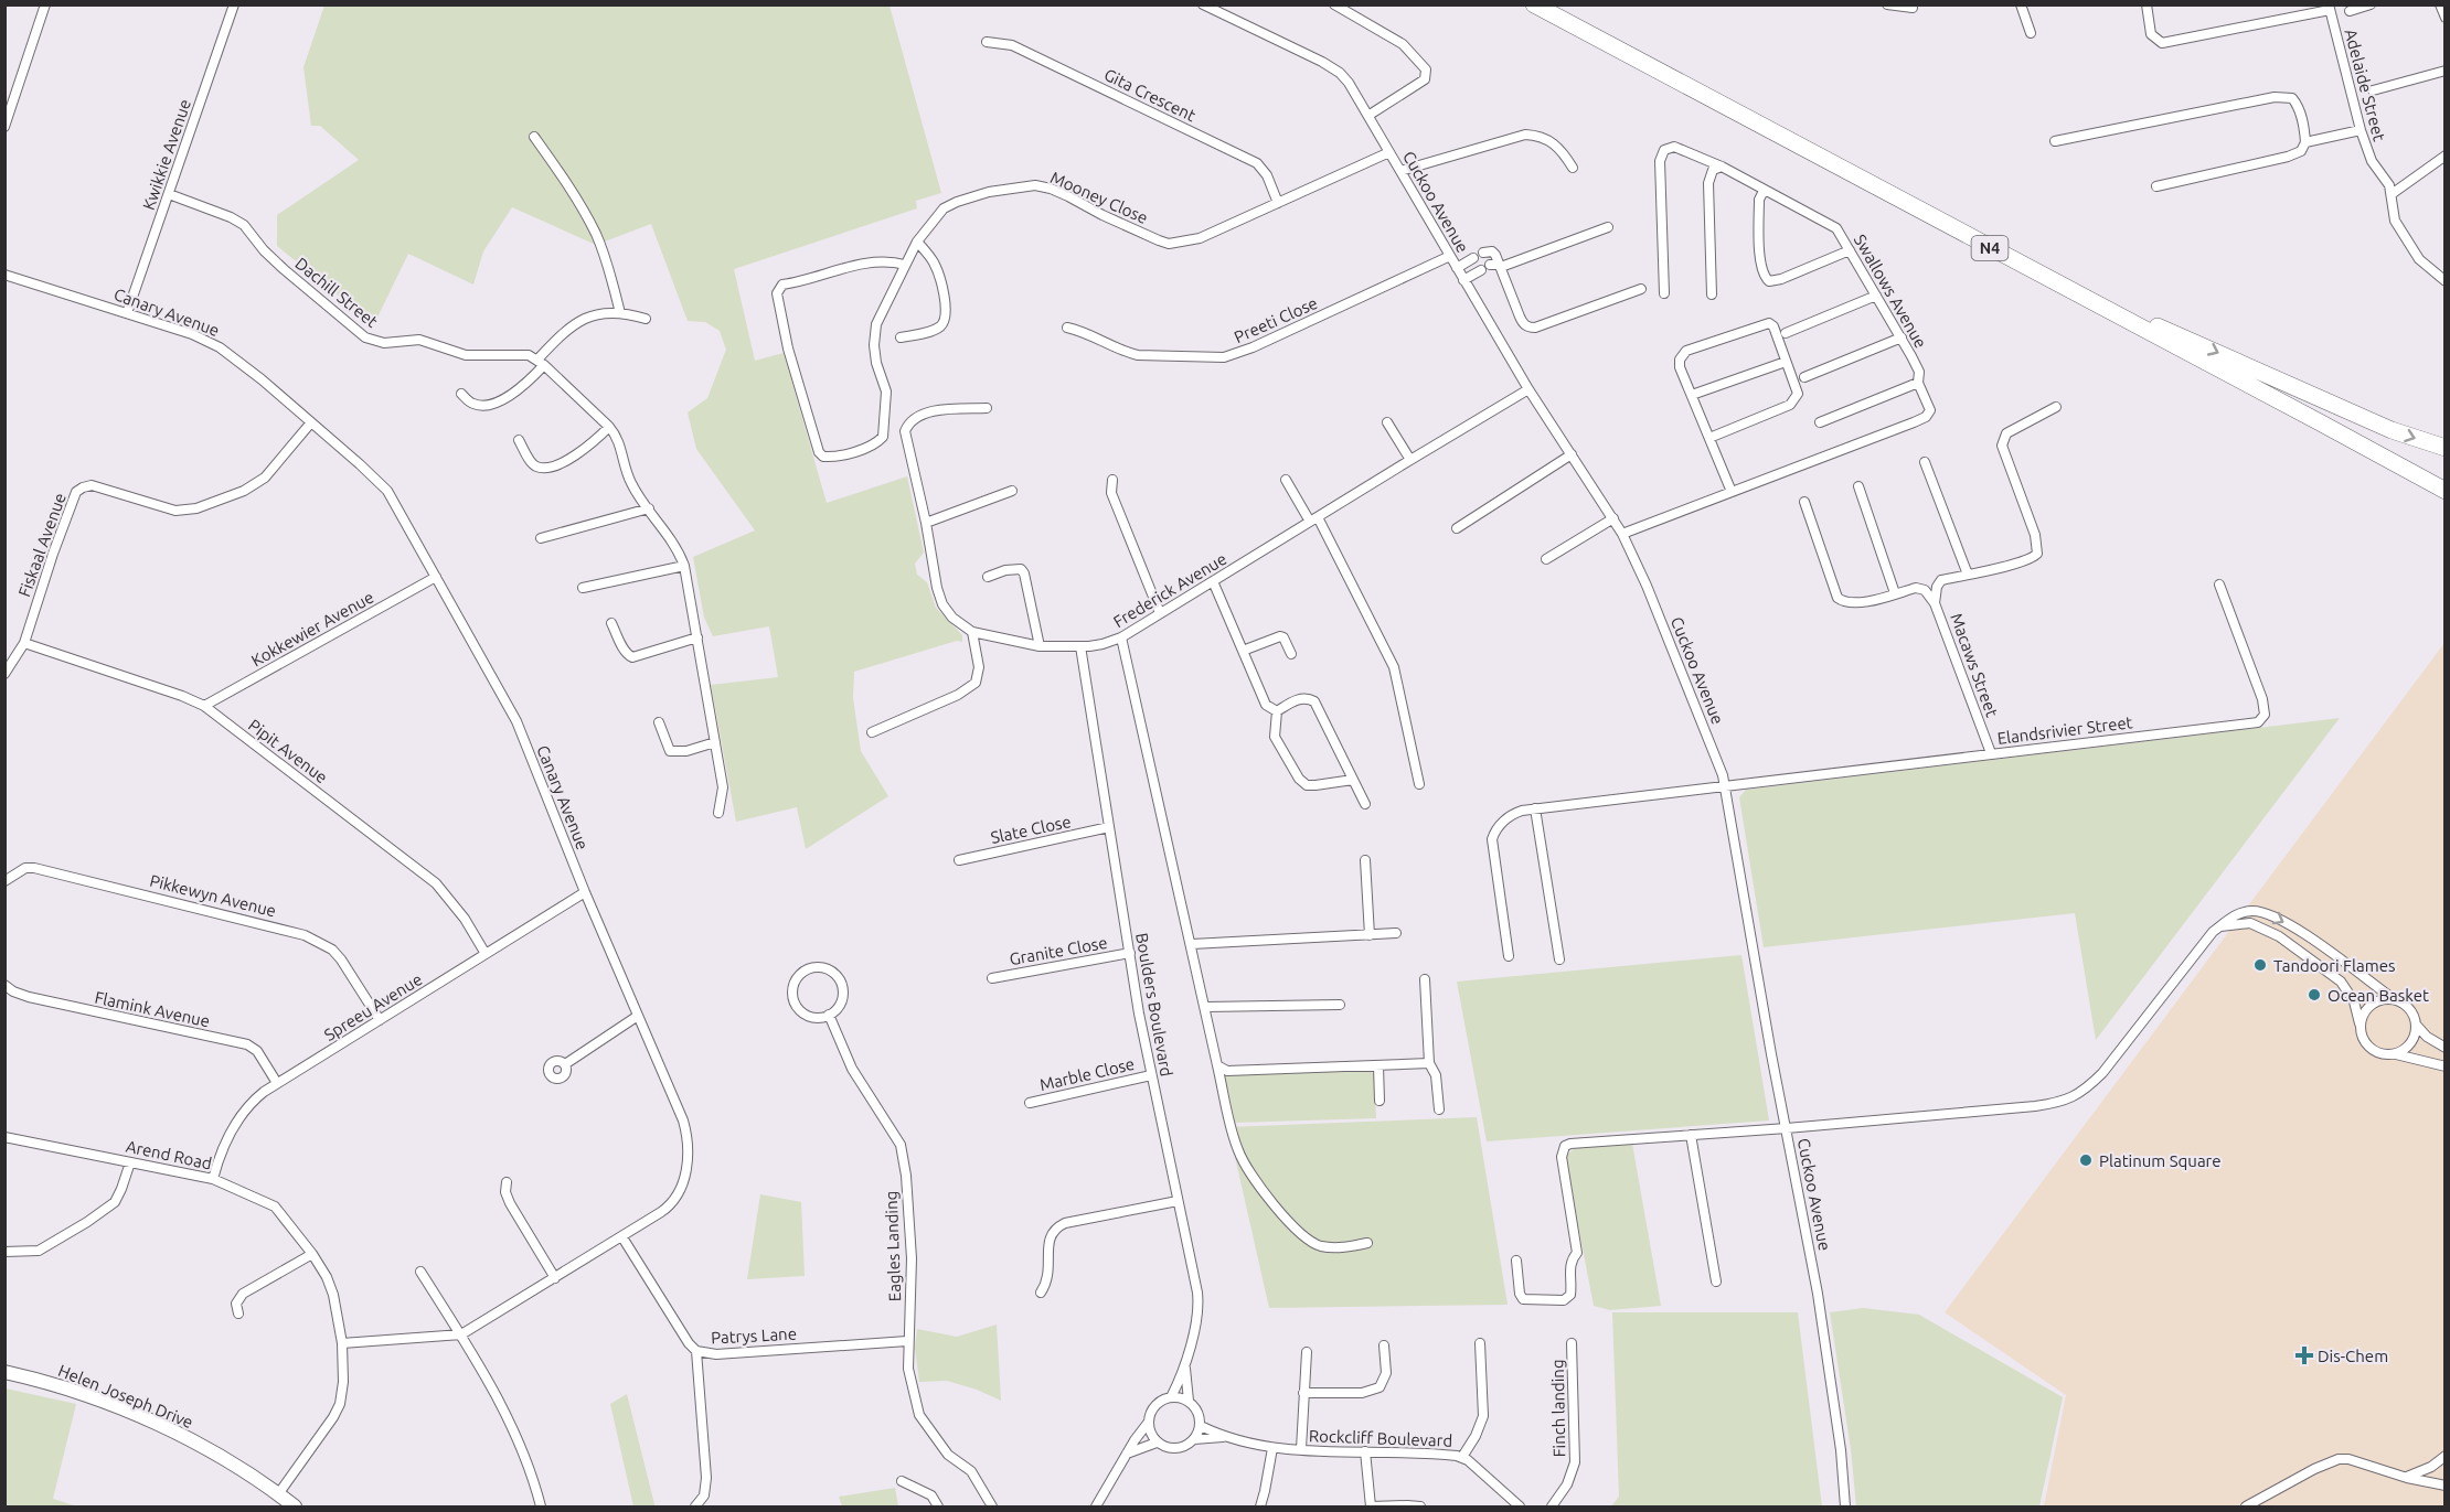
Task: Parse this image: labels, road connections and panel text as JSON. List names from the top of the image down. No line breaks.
{"streets":{"highway":["N4"],"street":["Adelaide Street","Gita Crescent","Kwikkie Avenue","Mooney Close","Cuckoo Avenue","Swallows Avenue","Dachill Street","Canary Avenue","Preeti Close","Fiskaal Avenue","Frederick Avenue","Kokkewier Avenue","Macaws Street","Elandsrivier Street","Pipit Avenue","Slate Close","Pikkewyn Avenue","Granite Close","Boulders Boulevard","Spreeu Avenue","Flamink Avenue","Marble Close","Arend Road","Eagles Landing","Patrys Lane","Helen Joseph Drive","Finch landing","Rockcliff Boulevard"]},"crossings":[["Gita Crescent","Mooney Close"],["Kwikkie Avenue","Dachill Street"],["Kwikkie Avenue","Canary Avenue"],["Mooney Close","Cuckoo Avenue"],["Cuckoo Avenue","Swallows Avenue"],["Cuckoo Avenue","Preeti Close"],["Cuckoo Avenue","Frederick Avenue"],["Cuckoo Avenue","Elandsrivier Street"],["Canary Avenue","Fiskaal Avenue"],["Canary Avenue","Kokkewier Avenue"],["Canary Avenue","Spreeu Avenue"],["Canary Avenue","Arend Road"],["Canary Avenue","Patrys Lane"],["Fiskaal Avenue","Pipit Avenue"],["Frederick Avenue","Boulders Boulevard"],["Kokkewier Avenue","Pipit Avenue"],["Macaws Street","Elandsrivier Street"],["Pipit Avenue","Spreeu Avenue"],["Slate Close","Boulders Boulevard"],["Pikkewyn Avenue","Spreeu Avenue"],["Granite Close","Boulders Boulevard"],["Boulders Boulevard","Marble Close"],["Boulders Boulevard","Rockcliff Boulevard"],["Spreeu Avenue","Flamink Avenue"],["Spreeu Avenue","Arend Road"],["Arend Road","Helen Joseph Drive"],["Eagles Landing","Patrys Lane"]],"places":{"other":["Tandoori Flames","Ocean Basket","Platinum Square"],"health":["Dis-Chem"]}}
